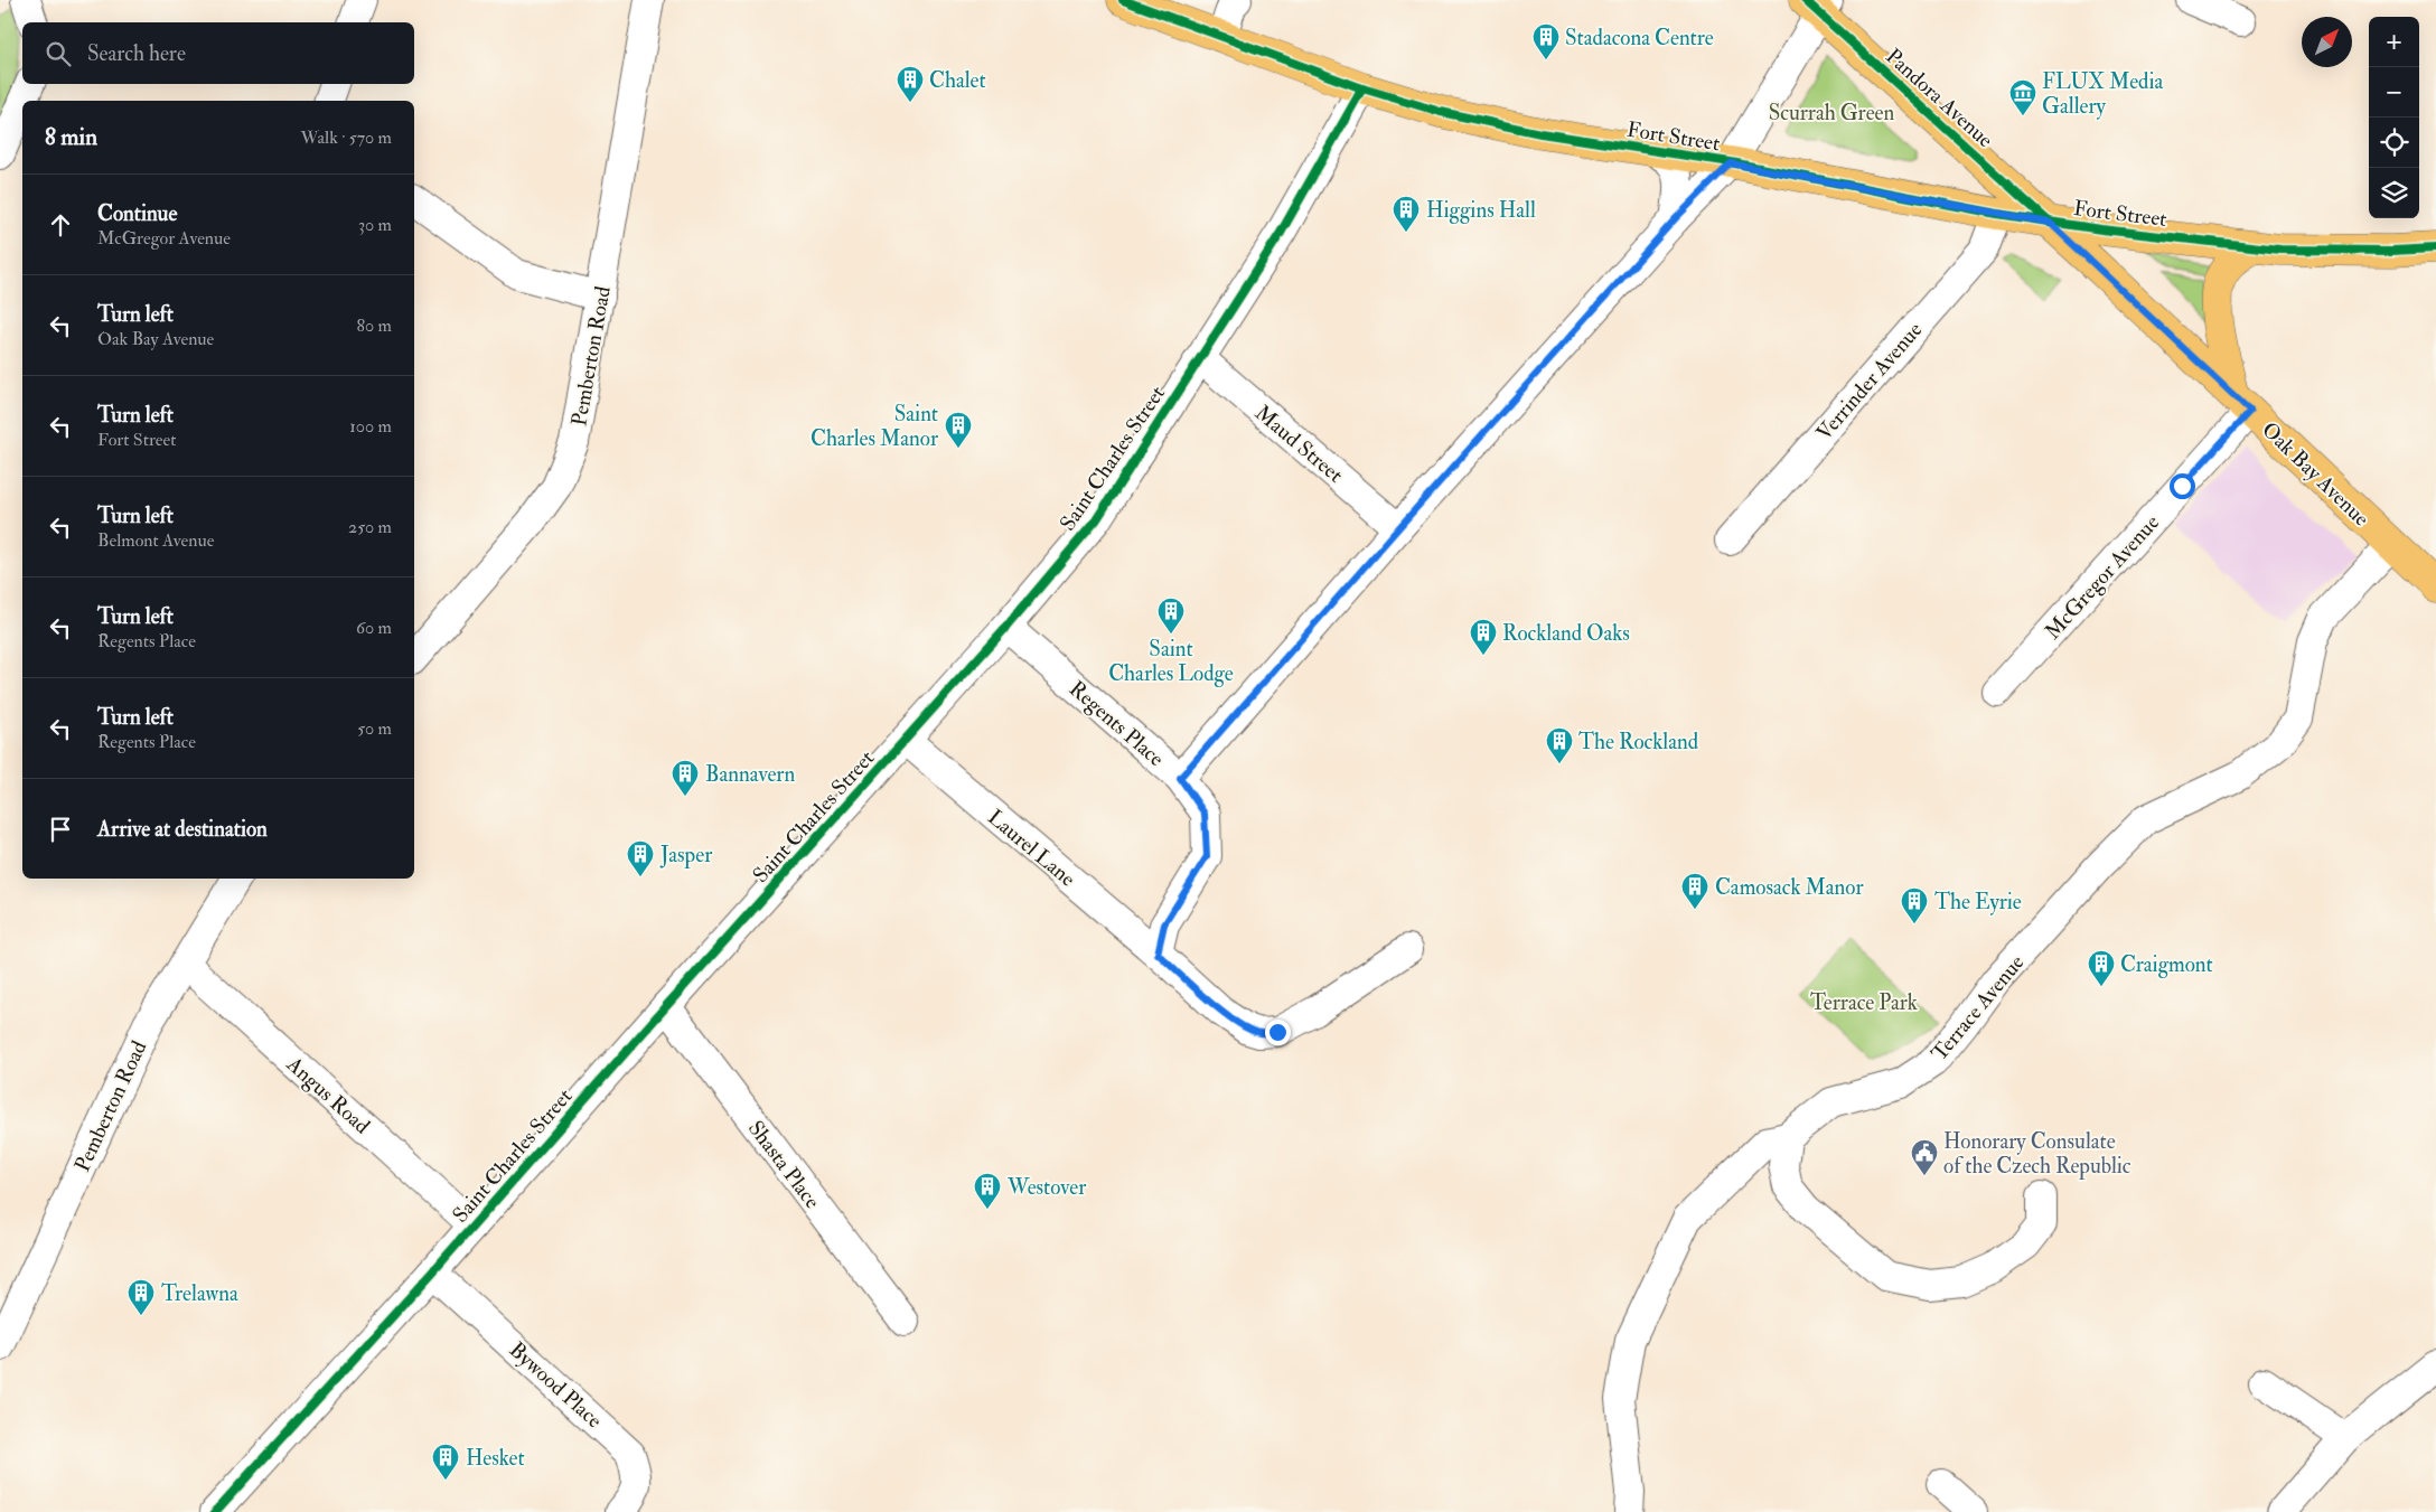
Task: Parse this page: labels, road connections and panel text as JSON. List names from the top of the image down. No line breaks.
{"streets":{"main road":["Pandora Avenue","Fort Street","Oak Bay Avenue"],"street":["Pemberton Road","Verrinder Avenue","Maud Street","Saint Charles Street","McGregor Avenue","Regents Place","Laurel Lane","Terrace Avenue","Angus Road","Shasta Place","Bywood Place"]},"crossings":[["Pandora Avenue","Fort Street"],["Pandora Avenue","Oak Bay Avenue"],["Fort Street","Verrinder Avenue"],["Fort Street","Saint Charles Street"],["Fort Street","Oak Bay Avenue"],["Pemberton Road","Angus Road"],["Maud Street","Saint Charles Street"],["Saint Charles Street","Regents Place"],["Saint Charles Street","Laurel Lane"],["Saint Charles Street","Angus Road"],["Saint Charles Street","Shasta Place"],["Saint Charles Street","Bywood Place"],["Oak Bay Avenue","McGregor Avenue"],["Oak Bay Avenue","Terrace Avenue"],["Regents Place","Laurel Lane"]],"parks":["Scurrah Green","Terrace Park"],"places":{"building":["Stadacona Centre","Chalet","Higgins Hall","Saint Charles Manor","Saint Charles Lodge","Rockland Oaks","The Rockland","Bannavern","Jasper","Camosack Manor","The Eyrie","Craigmont","Westover","Trelawna","Hesket"],"museum":["FLUX Media Gallery"],"public building":["Honorary Consulate of the Czech Republic"]},"north":"top right","page":{"map_buttons":["+","−"],"search":"Search here","heading":["8 min","Walk · 570 m"],"list":[["Continue","McGregor Avenue","30 m"],["Turn left","Oak Bay Avenue","80 m"],["Turn left","Fort Street","100 m"],["Turn left","Belmont Avenue","250 m"],["Turn left","Regents Place","60 m"],["Turn left","Regents Place","50 m"],"Arrive at destination"]}}
